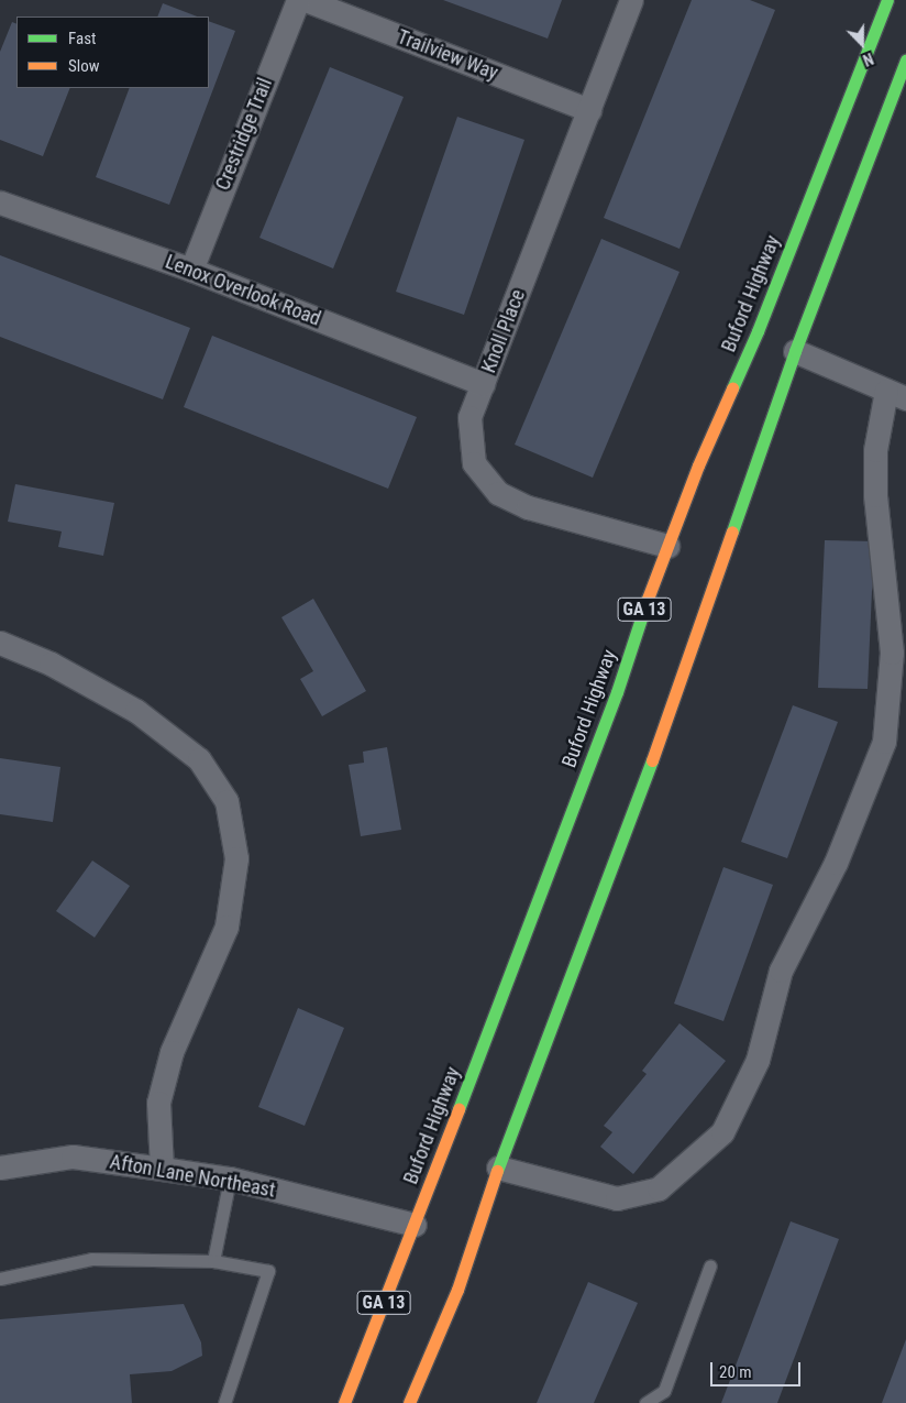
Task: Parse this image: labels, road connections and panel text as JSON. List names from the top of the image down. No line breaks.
{"streets":{"main road":["Buford Highway","GA 13"],"street":["Trailview Way","Crestridge Trail","Lenox Overlook Road","Knoll Place","Afton Lane Northeast"]},"crossings":[["Trailview Way","Knoll Place"],["Crestridge Trail","Lenox Overlook Road"],["Lenox Overlook Road","Knoll Place"],["Buford Highway","Knoll Place"],["Buford Highway","Afton Lane Northeast"]],"legend":["Fast","Slow"],"scale_bar":"20 m","north":"bottom"}
